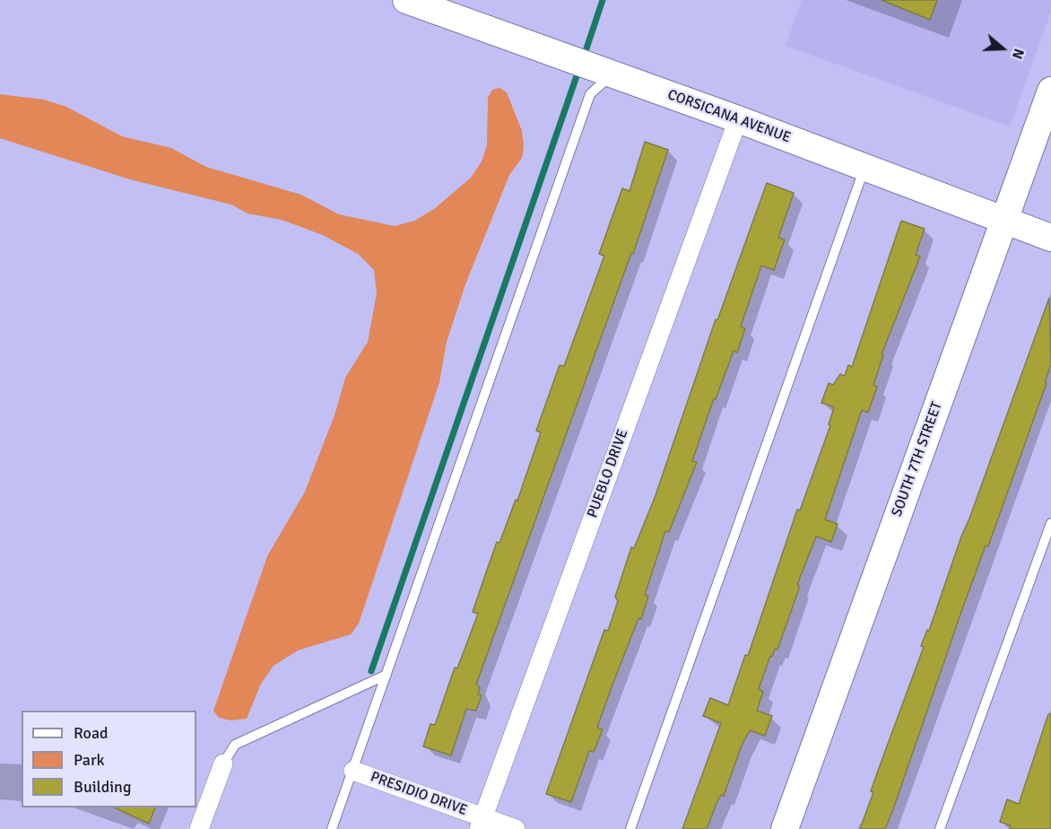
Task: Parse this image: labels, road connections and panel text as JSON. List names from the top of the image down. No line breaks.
{"streets":{"main road":["CORSICANA AVENUE","SOUTH 7TH STREET"],"street":["PUEBLO DRIVE","PRESIDIO DRIVE"]},"crossings":[["CORSICANA AVENUE","SOUTH 7TH STREET"],["CORSICANA AVENUE","PUEBLO DRIVE"],["PUEBLO DRIVE","PRESIDIO DRIVE"]],"legend":["Road","Park","Building"],"north":"right"}
